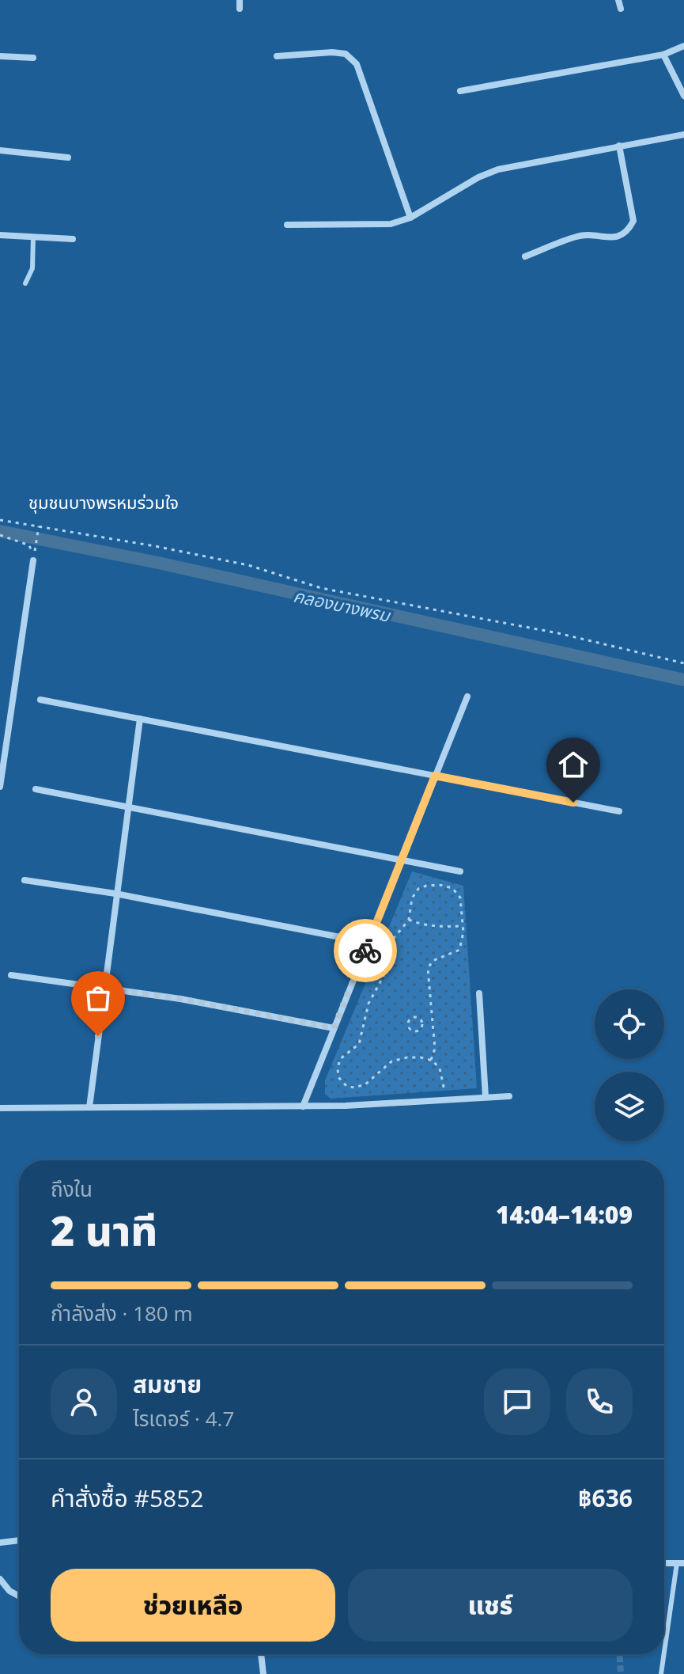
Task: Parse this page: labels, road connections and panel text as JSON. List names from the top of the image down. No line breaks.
{"districts":["ชุมชนบางพรหมร่วมใจ"],"water":["คลองบางพรม"],"page":{"heading":["2 นาที","ถึงใน","14:04–14:09"],"panel":["สมชาย","ไรเดอร์ · 4.7","คำสั่งซื้อ #5852","฿636"],"bar":"กำลังส่ง · 180 m","buttons":["ช่วยเหลือ","แชร์"]}}
